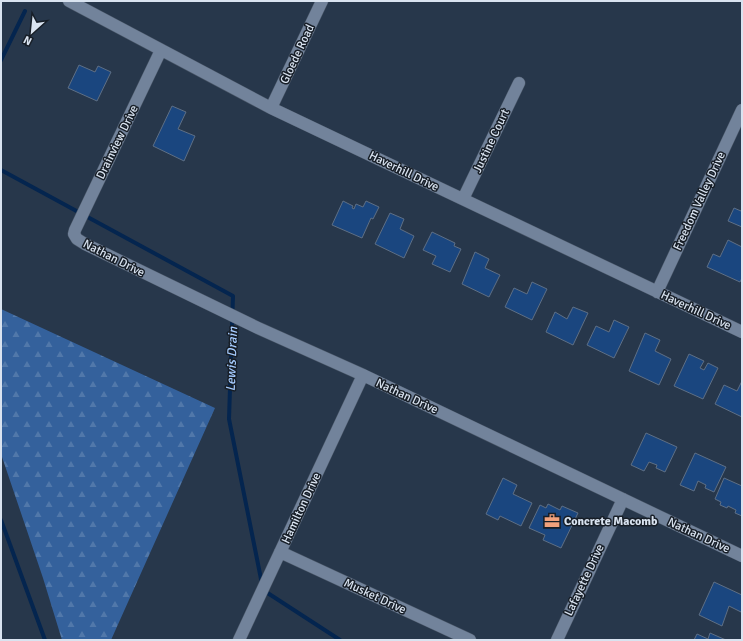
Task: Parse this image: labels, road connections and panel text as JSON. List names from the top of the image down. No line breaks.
{"streets":{"street":["Gloede Road","Justine Court","Drainview Drive","Haverhill Drive","Freedom Valley Drive","Nathan Drive","Hamilton Drive","Lafayette Drive","Musket Drive"]},"crossings":[["Gloede Road","Haverhill Drive"],["Justine Court","Haverhill Drive"],["Drainview Drive","Haverhill Drive"],["Drainview Drive","Nathan Drive"],["Haverhill Drive","Freedom Valley Drive"],["Nathan Drive","Hamilton Drive"],["Nathan Drive","Lafayette Drive"],["Hamilton Drive","Musket Drive"]],"water":["Lewis Drain"],"places":{"office":["Concrete Macomb"]},"north":"bottom left"}
